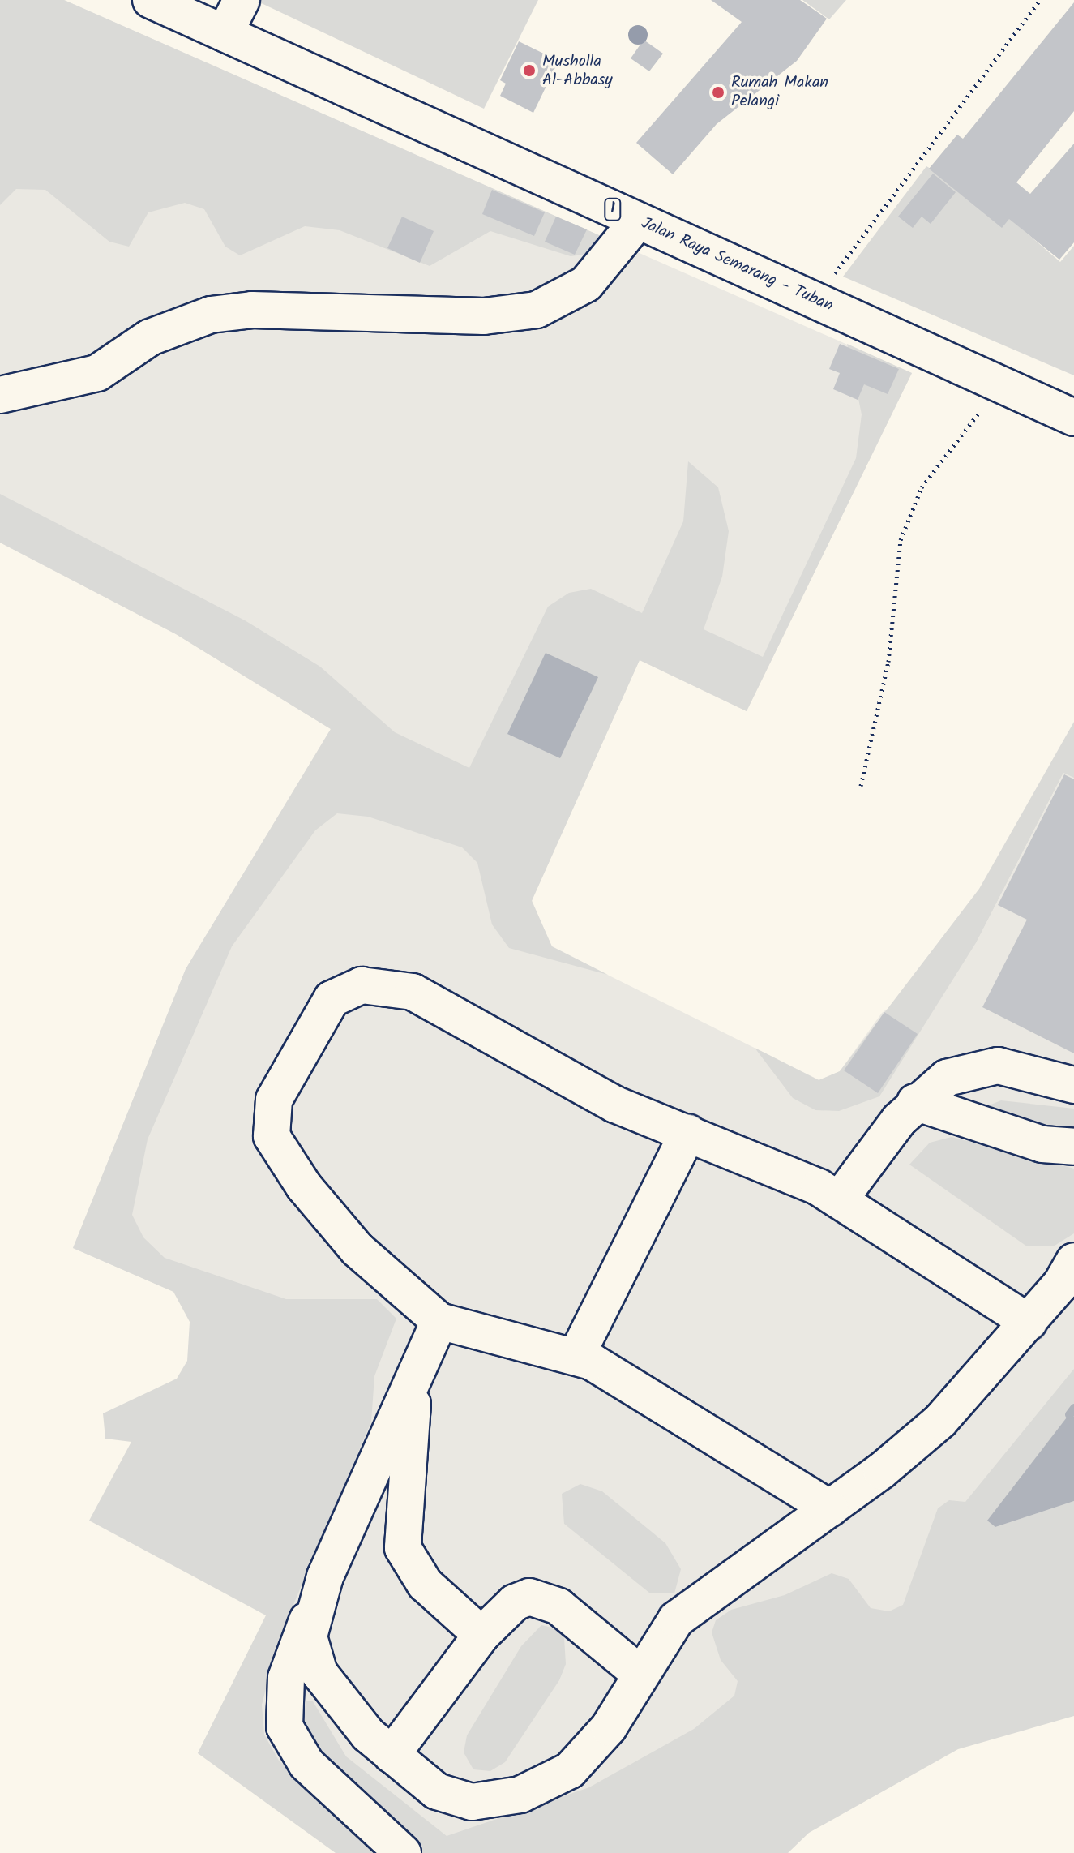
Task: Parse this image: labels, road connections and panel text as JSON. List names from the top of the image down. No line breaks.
{"streets":{"main road":["1","Jalan Raya Semarang - Tuban"]},"places":["Musholla Al-Abbasy","Rumah Makan Pelangi"]}
